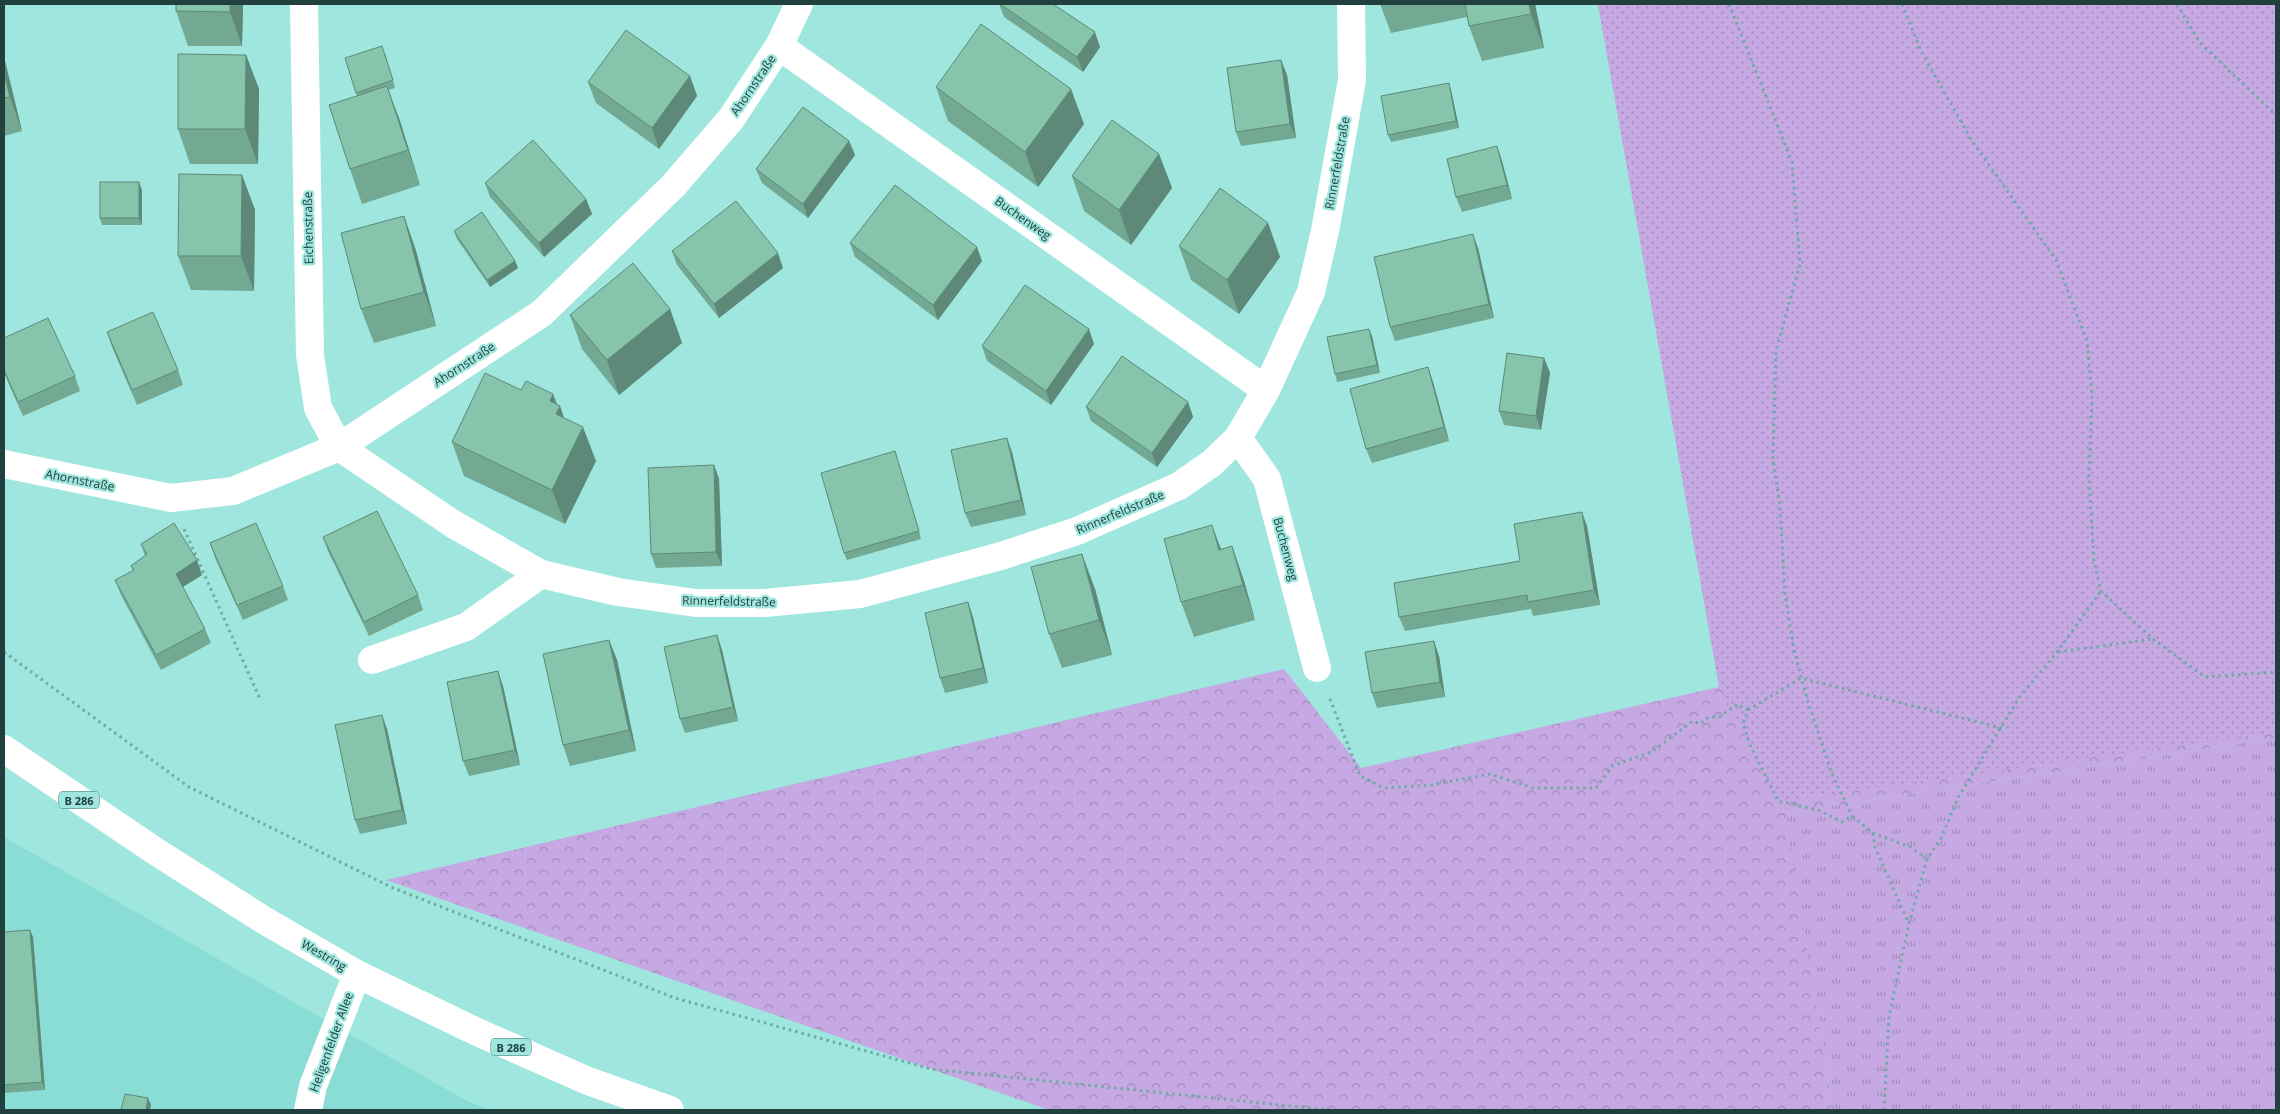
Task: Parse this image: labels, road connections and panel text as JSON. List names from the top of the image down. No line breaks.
{"streets":{"street":["Ahornstraße","Rinnerfeldstraße","Buchenweg","Eichenstraße","B 286","Westring","Heligenfelder Allee"]},"crossings":[["Ahornstraße","Rinnerfeldstraße"],["Ahornstraße","Buchenweg"],["Ahornstraße","Eichenstraße"],["Rinnerfeldstraße","Buchenweg"],["Rinnerfeldstraße","Eichenstraße"],["Westring","Heligenfelder Allee"]]}
